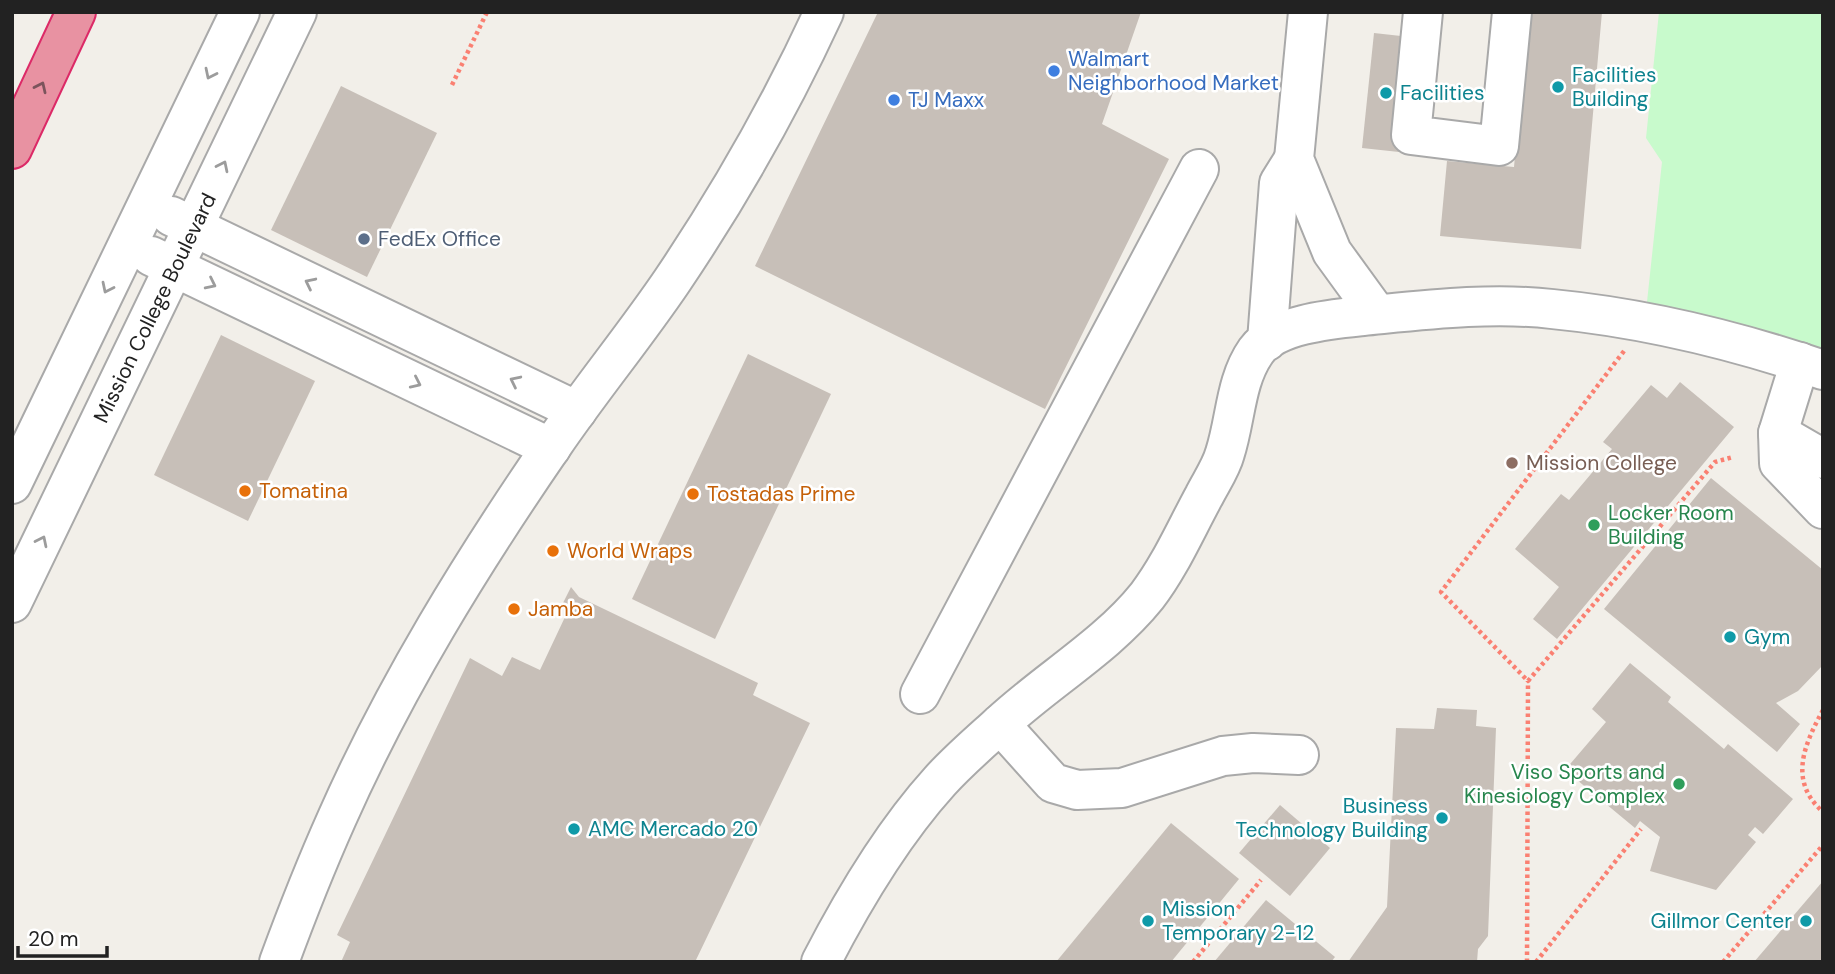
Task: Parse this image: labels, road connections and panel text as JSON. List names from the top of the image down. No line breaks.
{"streets":{"street":["Mission College Boulevard"]},"places":["Walmart Neighborhood Market","Facilities Building","Facilities","TJ Maxx","FedEx Office","Mission College","Tomatina","Tostadas Prime","Locker Room Building","World Wraps","Jamba","Gym","Viso Sports and Kinesiology Complex","Business Technology Building","AMC Mercado 20","Mission Temporary 2-12","Gillmor Center"],"scale_bar":"20 m"}
